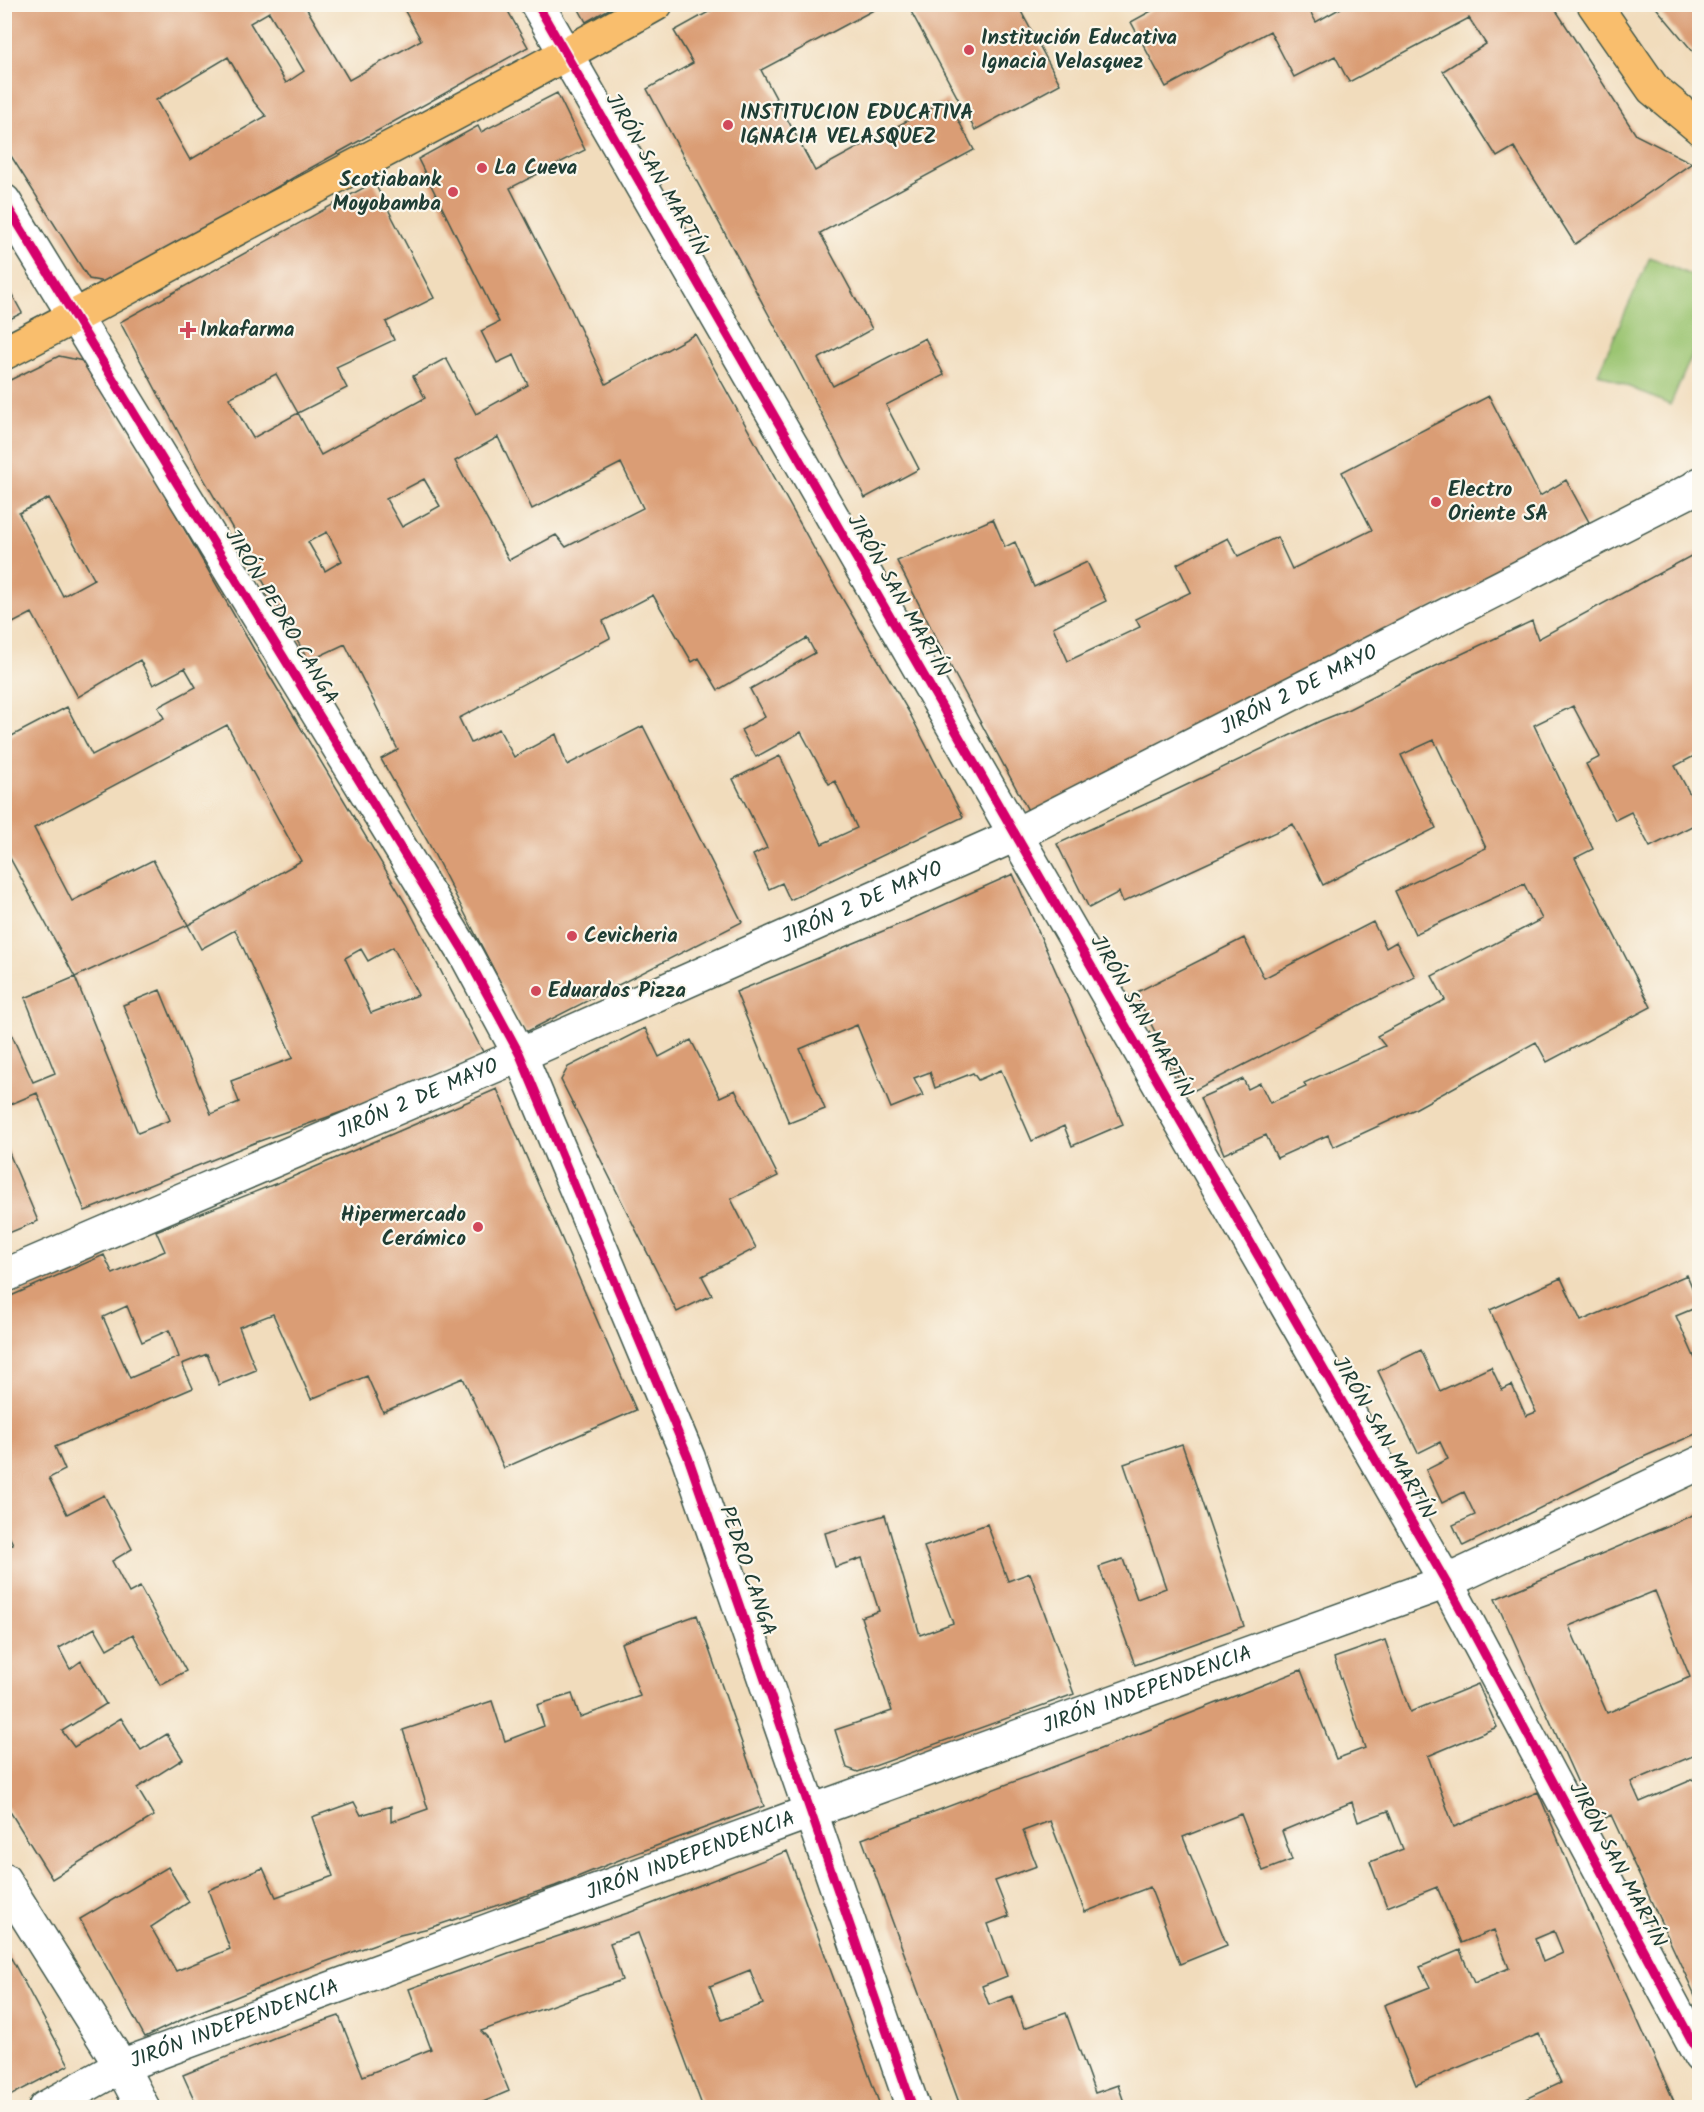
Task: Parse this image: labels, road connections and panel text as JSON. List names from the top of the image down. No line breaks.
{"streets":{"street":["JIRÓN SAN MARTÍN","JIRÓN PEDRO CANGA","JIRÓN 2 DE MAYO","PEDRO CANGA","JIRÓN INDEPENDENCIA"]},"crossings":[["JIRÓN SAN MARTÍN","JIRÓN 2 DE MAYO"],["JIRÓN SAN MARTÍN","JIRÓN INDEPENDENCIA"],["JIRÓN PEDRO CANGA","JIRÓN 2 DE MAYO"],["JIRÓN PEDRO CANGA","PEDRO CANGA"],["JIRÓN 2 DE MAYO","PEDRO CANGA"],["PEDRO CANGA","JIRÓN INDEPENDENCIA"]],"places":{"other":["Institución Educativa Ignacia Velasquez","INSTITUCION EDUCATIVA IGNACIA VELASQUEZ","La Cueva","Scotiabank Moyobamba","Electro Oriente SA","Cevicheria","Eduardos Pizza","Hipermercado Cerámico"],"health":["Inkafarma"]}}
